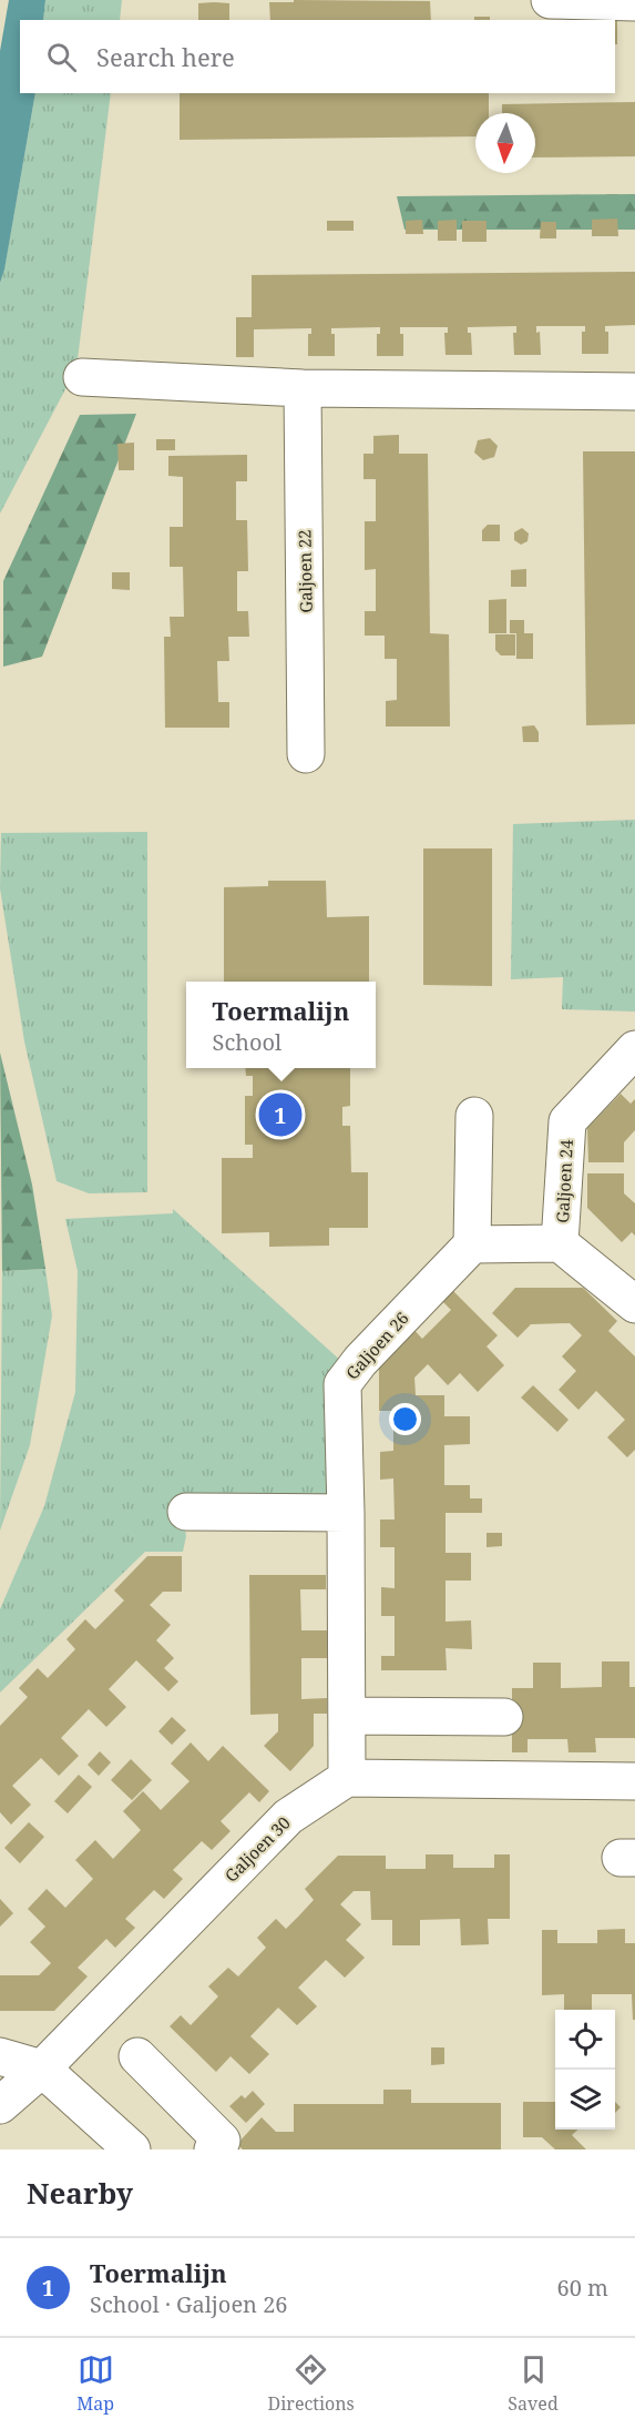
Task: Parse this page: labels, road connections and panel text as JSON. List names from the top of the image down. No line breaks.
{"streets":{"street":["Galjoen 22","Galjoen 24","Galjoen 26","Galjoen 30"]},"crossings":[["Galjoen 26","Galjoen 30"]],"north":"bottom","page":{"search":"Search here","popup":["Toermalijn","School"],"pins":"1","heading":"Nearby","list":[{"mark":"1","name":"Toermalijn","note":"School · Galjoen 26","value":"60 m"}],"nav":["Map","Directions","Saved"]}}
